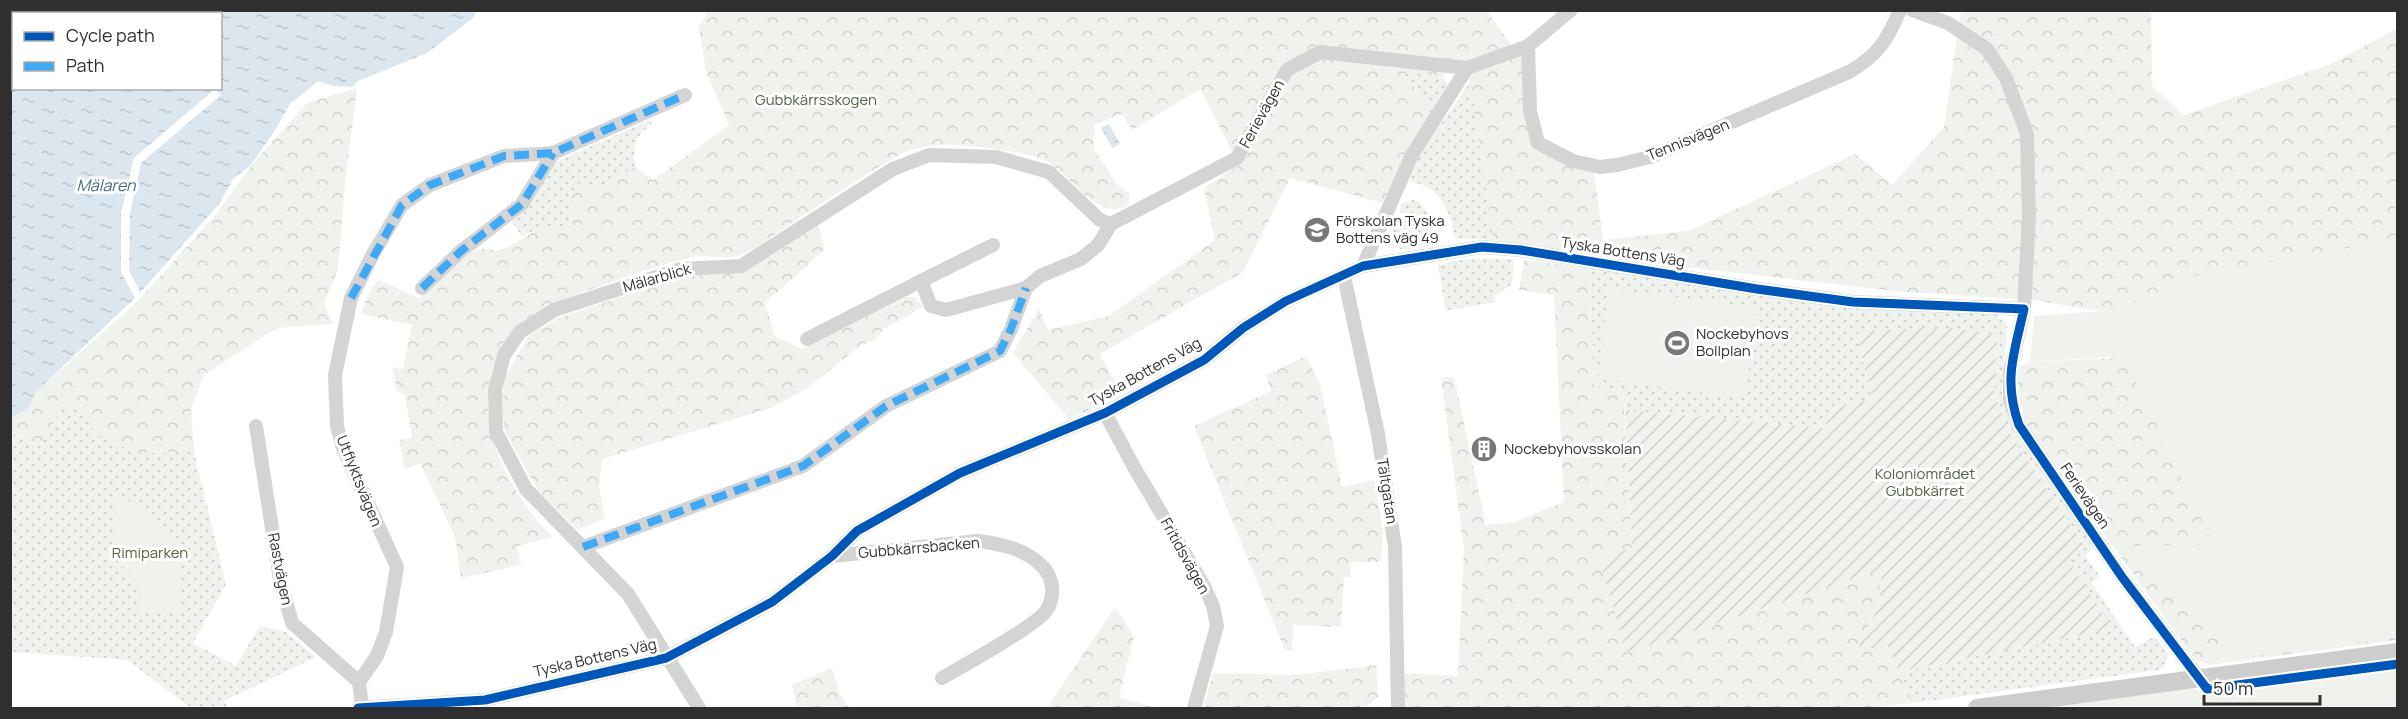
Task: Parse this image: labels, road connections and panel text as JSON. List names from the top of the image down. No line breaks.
{"streets":{"street":["Ferievägen","Tennisvägen","Tyska Bottens Väg","Mälarblick","Utflyktsvägen","Tältgatan","Gubbkärrsbacken","Fritidsvägen","Rastvägen"]},"crossings":[["Ferievägen","Tennisvägen"],["Ferievägen","Tyska Bottens Väg"],["Ferievägen","Mälarblick"],["Tyska Bottens Väg","Mälarblick"],["Tyska Bottens Väg","Tältgatan"],["Tyska Bottens Väg","Gubbkärrsbacken"],["Tyska Bottens Väg","Fritidsvägen"],["Utflyktsvägen","Rastvägen"]],"water":["Mälaren"],"parks":["Gubbkärrsskogen","Koloniområdet Gubbkärret","Rimiparken"],"places":{"school or university":["Förskolan Tyska Bottens väg 49"],"sports":["Nockebyhovs Bollplan"],"building":["Nockebyhovsskolan"]},"legend":["Cycle path","Path"],"scale_bar":"50 m"}
